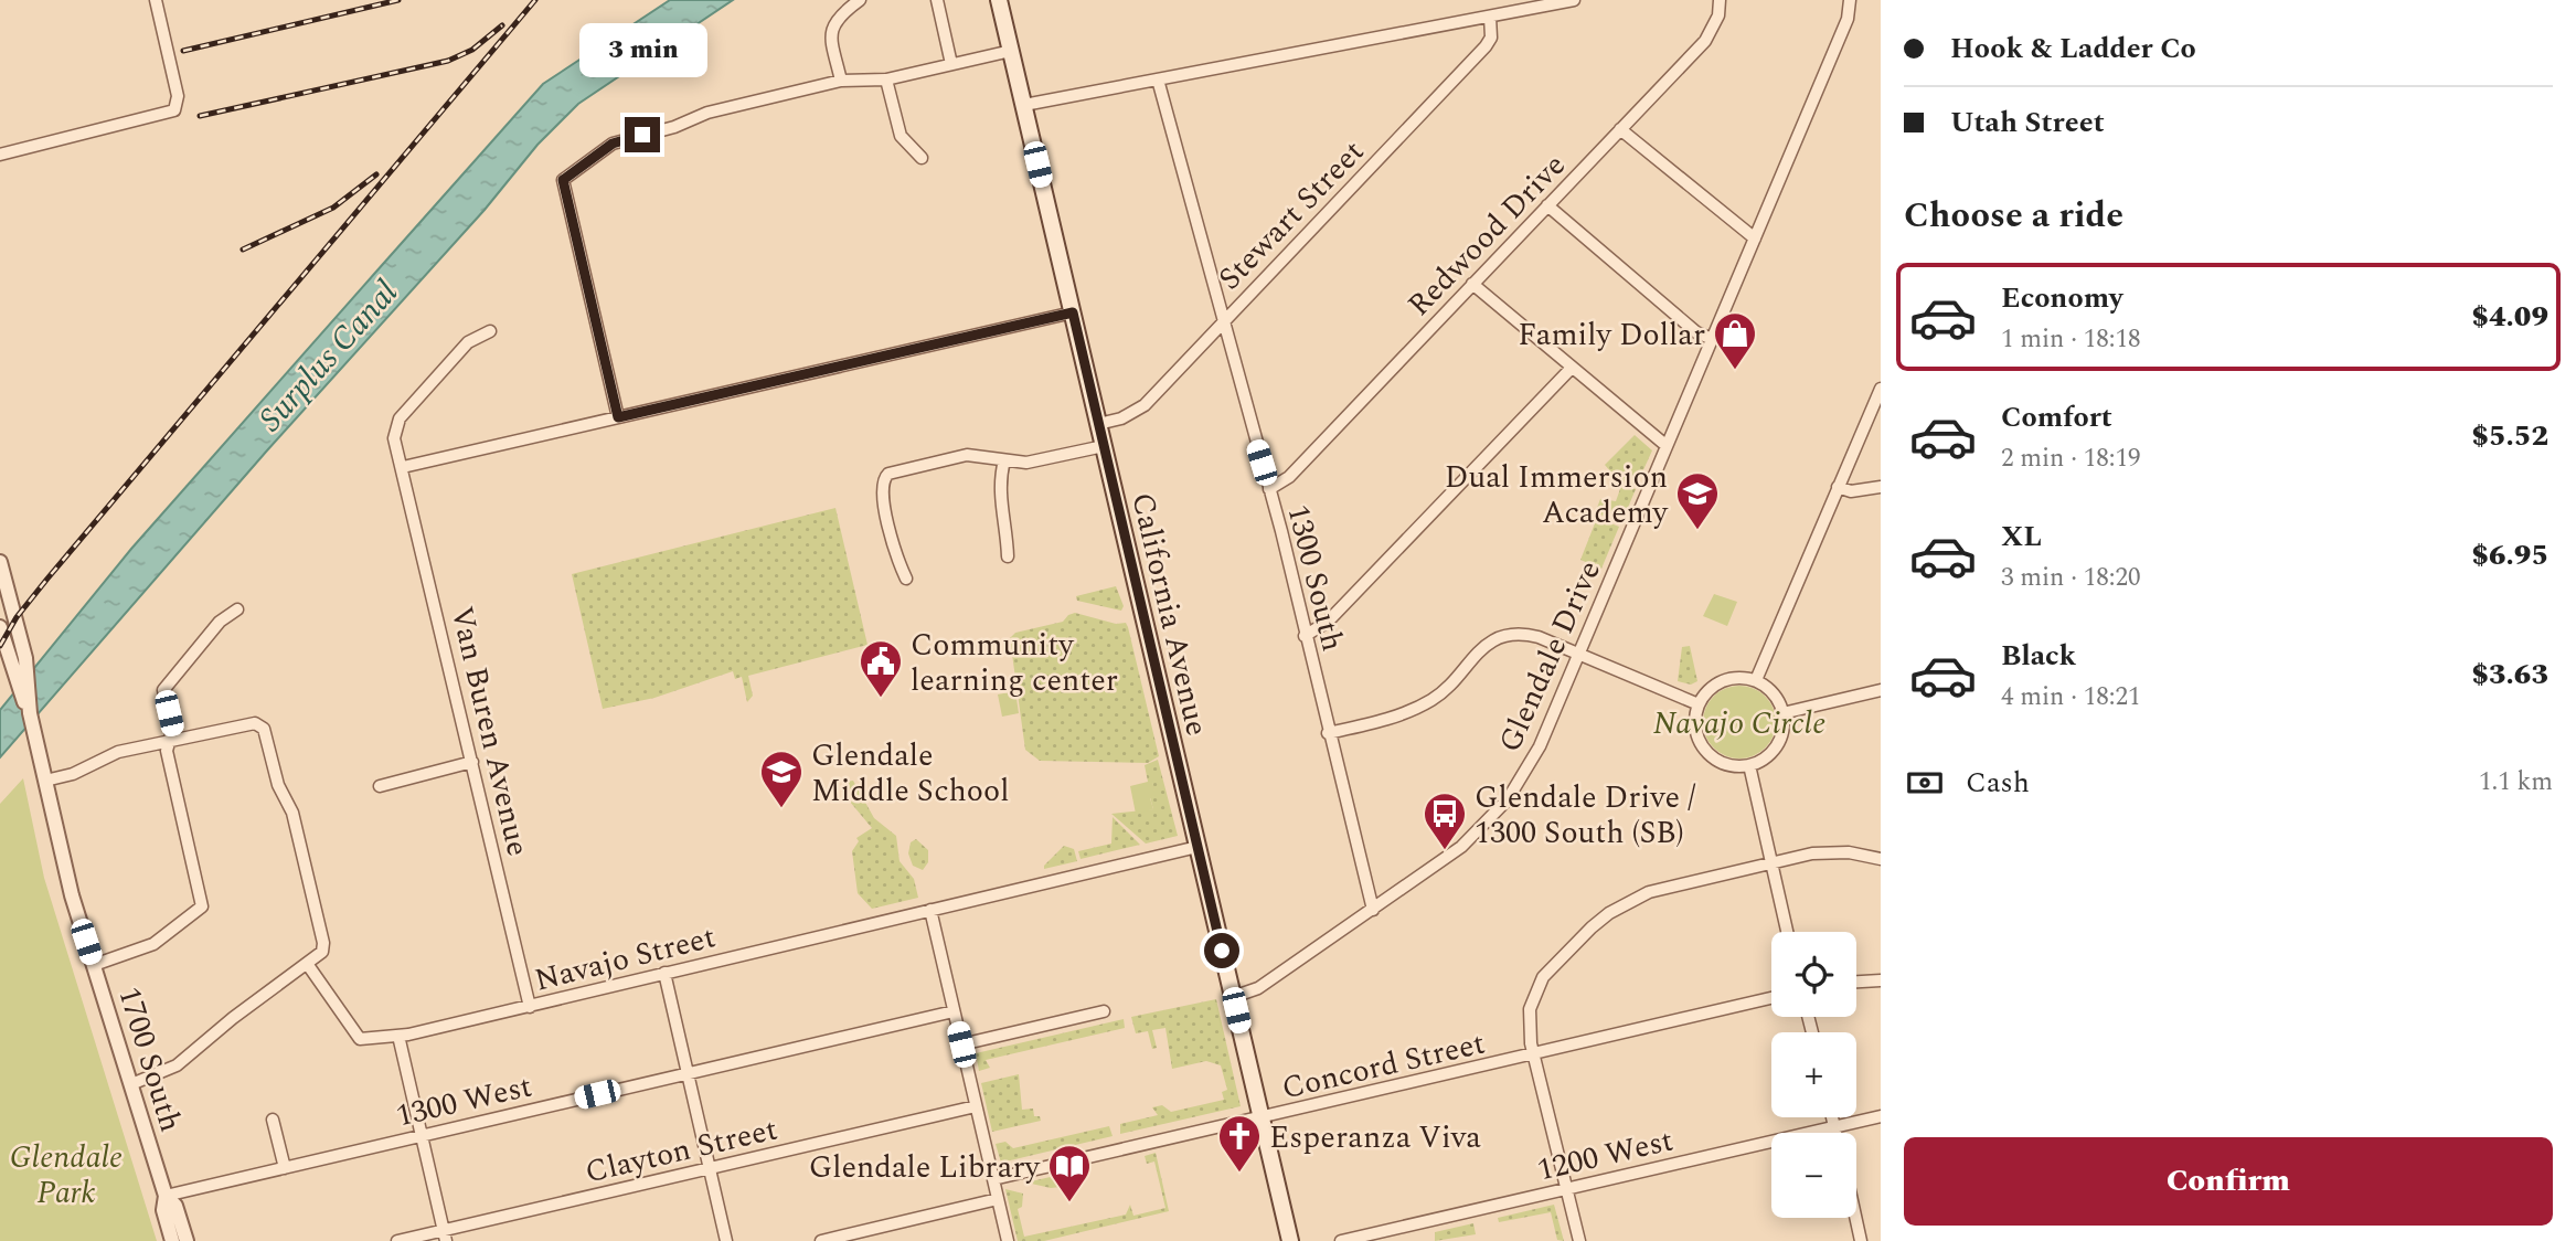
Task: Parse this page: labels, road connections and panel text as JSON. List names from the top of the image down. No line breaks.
{"streets":{"main road":["California Avenue"],"street":["Stewart Street","Redwood Drive","1300 South","Glendale Drive","Van Buren Avenue","Navajo Street","1700 South","Concord Street","1300 West","Clayton Street","1200 West"]},"crossings":[["Stewart Street","1300 South"],["Stewart Street","California Avenue"],["Redwood Drive","1300 South"],["1300 South","Glendale Drive"],["California Avenue","Glendale Drive"],["California Avenue","Navajo Street"],["California Avenue","Concord Street"],["Van Buren Avenue","Navajo Street"],["1700 South","1300 West"]],"water":["Surplus Canal"],"parks":["Navajo Circle","Glendale Park"],"places":{"shop":["Family Dollar"],"school or university":["Dual Immersion Academy","Glendale Middle School"],"public building":["Community learning center"],"bus stop":["Glendale Drive / 1300 South (SB)"],"church":["Esperanza Viva"],"library":["Glendale Library"]},"page":{"banner":["Hook & Ladder Co","Utah Street"],"bubble":"3 min","heading":"Choose a ride","list":[{"name":"Economy","note":"1 min · 18:18","value":"$4.09"},{"name":"Comfort","note":"2 min · 18:19","value":"$5.52"},{"name":"XL","note":"3 min · 18:20","value":"$6.95"},{"name":"Black","note":"4 min · 18:21","value":"$3.63"}],"pay":["Cash","1.1 km"],"map_buttons":["+","−"],"buttons":"Confirm"}}
